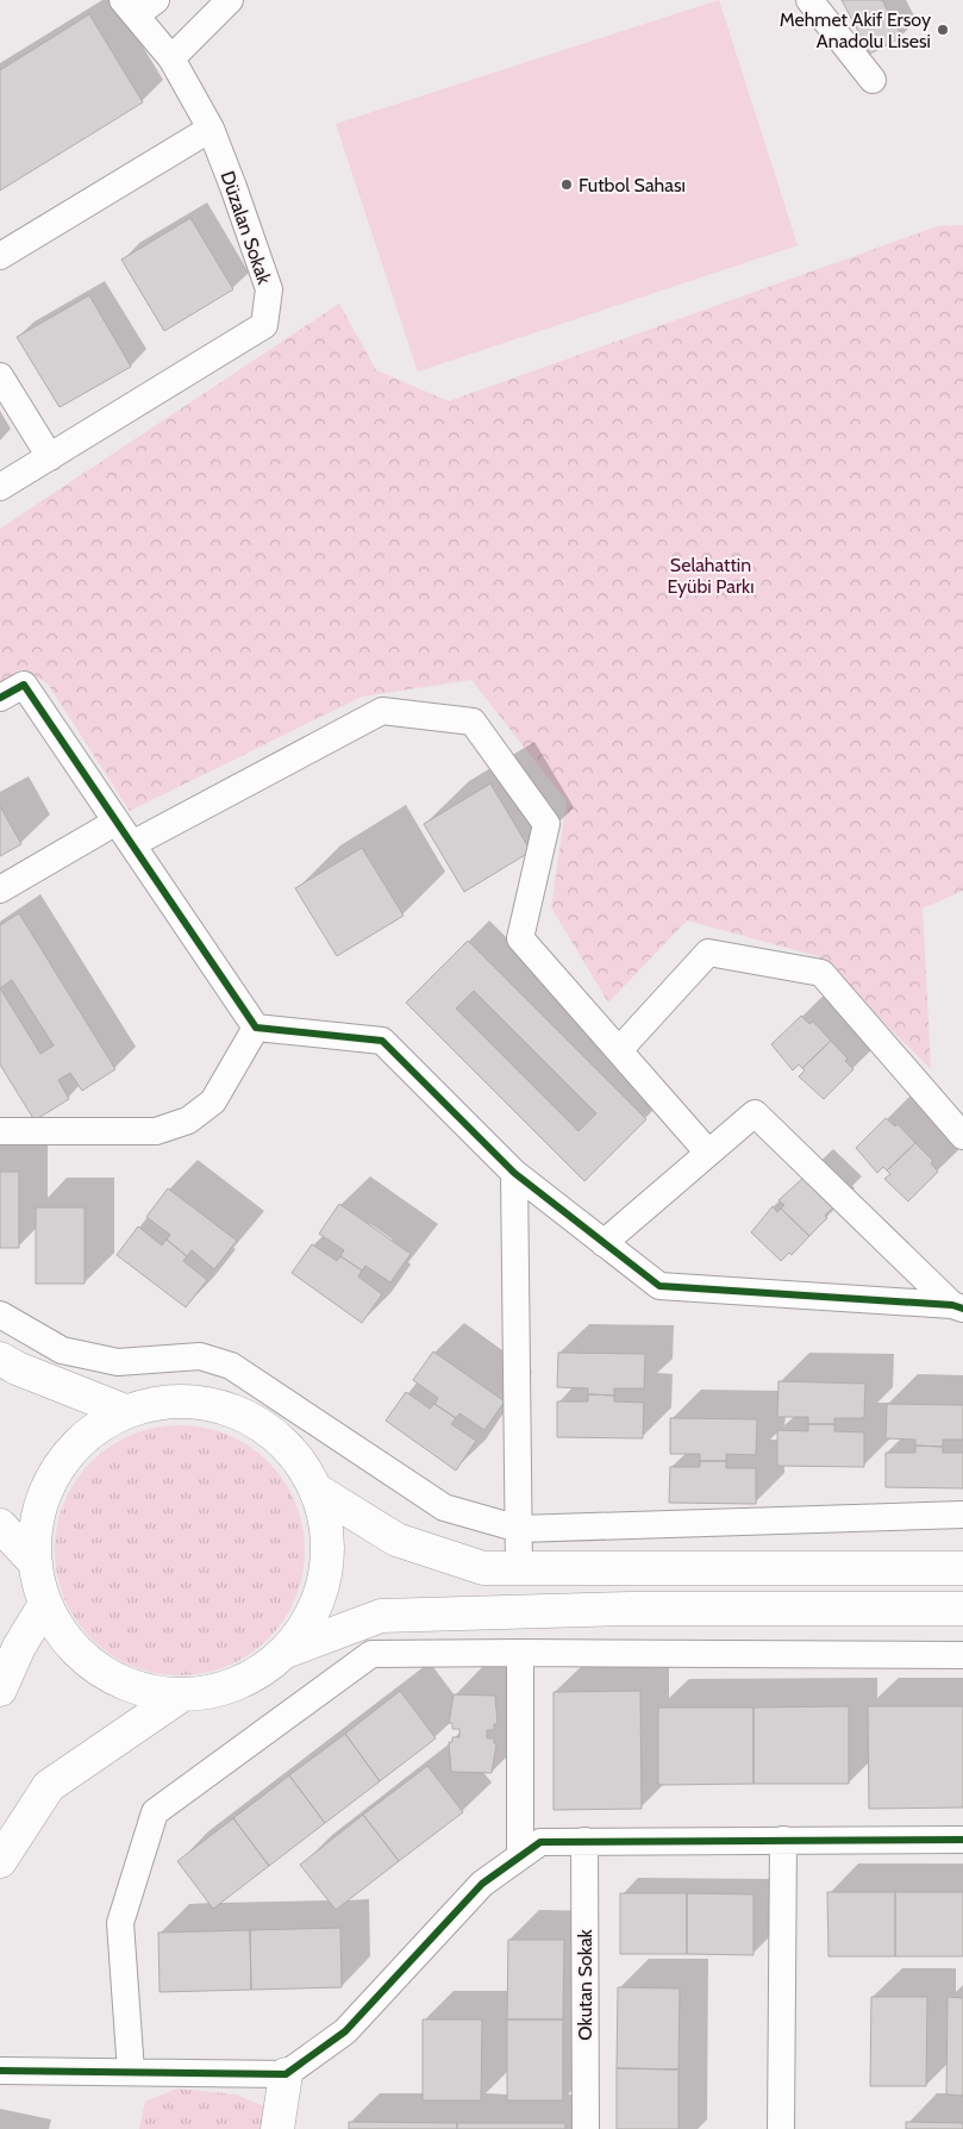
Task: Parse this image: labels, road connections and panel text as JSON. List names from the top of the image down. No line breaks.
{"streets":{"street":["Düzalan Sokak","Okutan Sokak"]},"parks":["Selahattin Eyübi Parkı"],"places":["Mehmet Akif Ersoy Anadolu Lisesi","Futbol Sahası"]}
